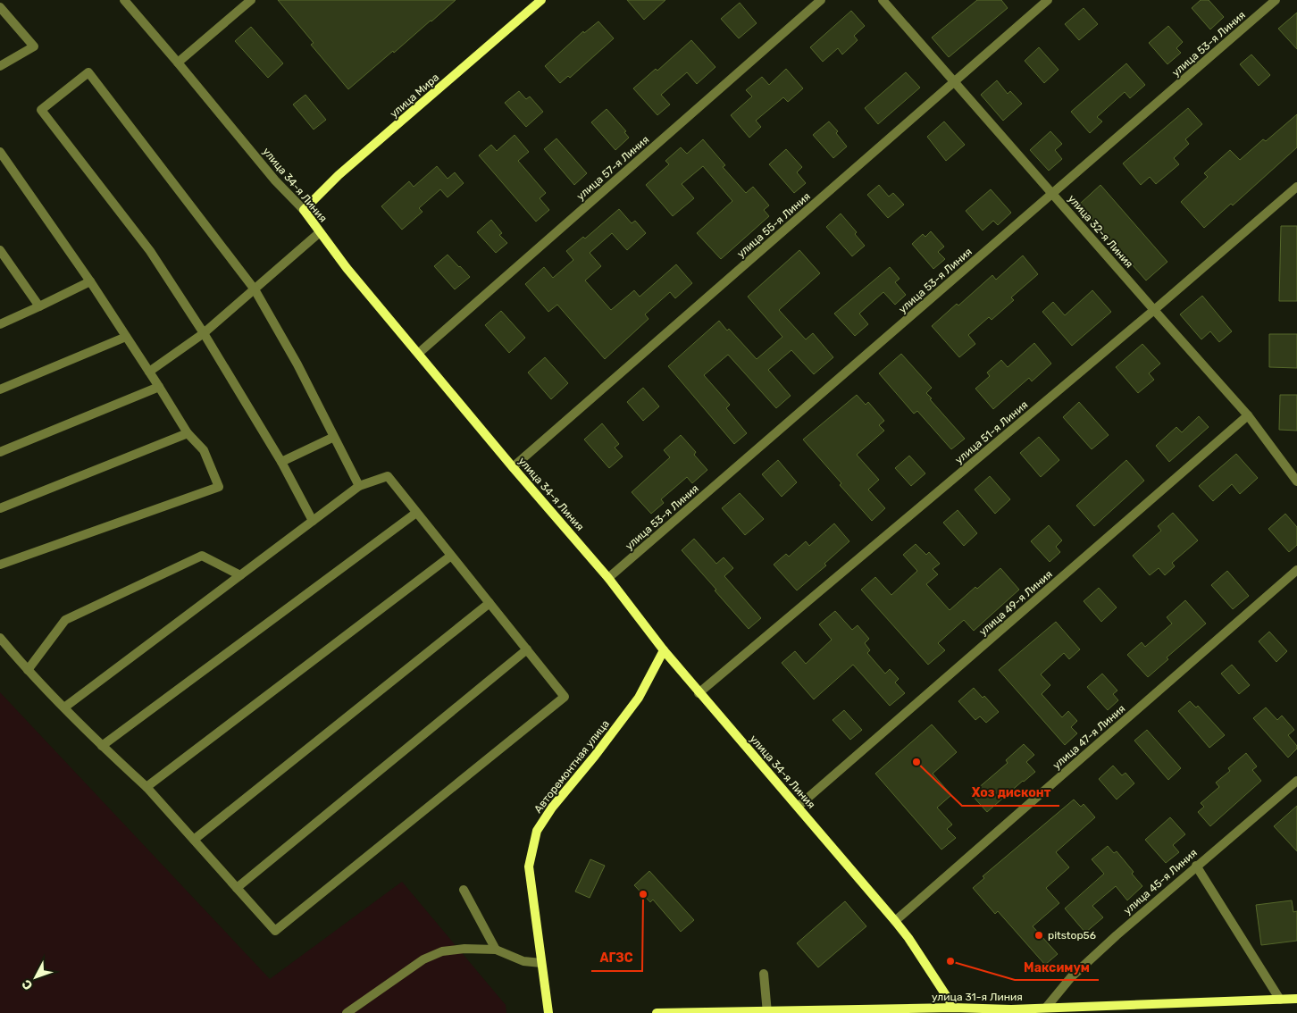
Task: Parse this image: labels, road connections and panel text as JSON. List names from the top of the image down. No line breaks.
{"streets":{"main road":["улица Мира","улица 34-я Линия","Авторемонтная улица","улица 31-я Линия"],"street":["улица 53-я Линия","улица 57-я Линия","улица 55-я Линия","улица 32-я Линия","улица 51-я Линия","улица 49-я Линия","улица 47-я Линия","улица 45-я Линия"]},"crossings":[["улица 53-я Линия","улица 34-я Линия"],["улица 53-я Линия","улица 32-я Линия"],["улица Мира","улица 34-я Линия"],["улица 57-я Линия","улица 34-я Линия"],["улица 34-я Линия","улица 55-я Линия"],["улица 34-я Линия","улица 51-я Линия"],["улица 34-я Линия","улица 49-я Линия"],["улица 34-я Линия","улица 47-я Линия"],["улица 34-я Линия","Авторемонтная улица"],["улица 34-я Линия","улица 31-я Линия"],["улица 55-я Линия","улица 32-я Линия"],["улица 32-я Линия","улица 51-я Линия"],["улица 32-я Линия","улица 49-я Линия"],["улица 45-я Линия","улица 31-я Линия"]],"places":["Хоз дисконт","АГЗС","pitstop56","Максимум"],"north":"bottom left"}
